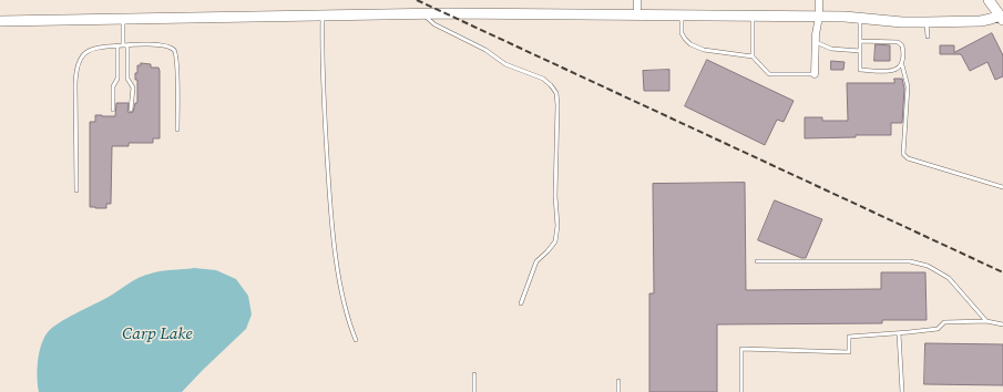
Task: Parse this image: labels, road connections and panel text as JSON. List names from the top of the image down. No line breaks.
{"water":["Carp Lake"]}
